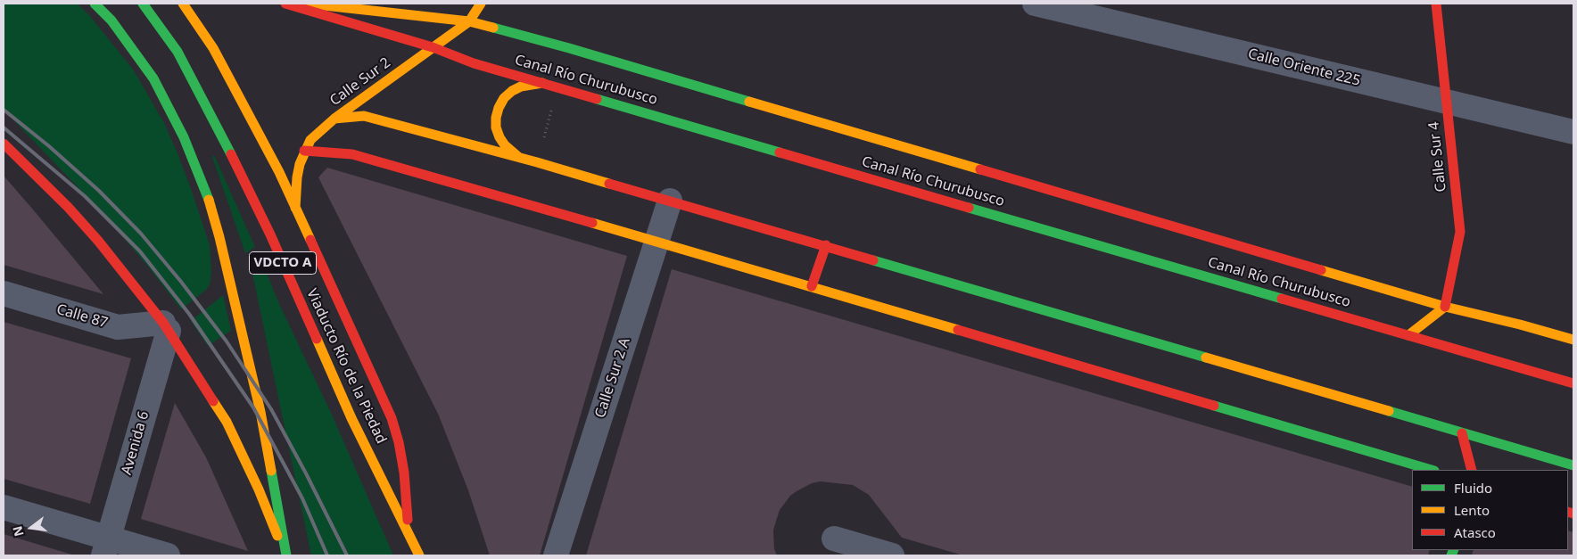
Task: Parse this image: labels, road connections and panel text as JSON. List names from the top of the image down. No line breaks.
{"streets":{"main road":["Canal Río Churubusco","Calle Sur 2","Calle Sur 4","VDCTO A","Viaducto Río de la Piedad"],"street":["Calle Oriente 225","Calle 87","Calle Sur 2 A","Avenida 6"]},"crossings":[["Calle Oriente 225","Calle Sur 4"],["Canal Río Churubusco","Calle Sur 2"],["Canal Río Churubusco","Calle Sur 4"],["Calle 87","Avenida 6"]],"legend":["Fluido","Lento","Atasco"],"north":"left"}
